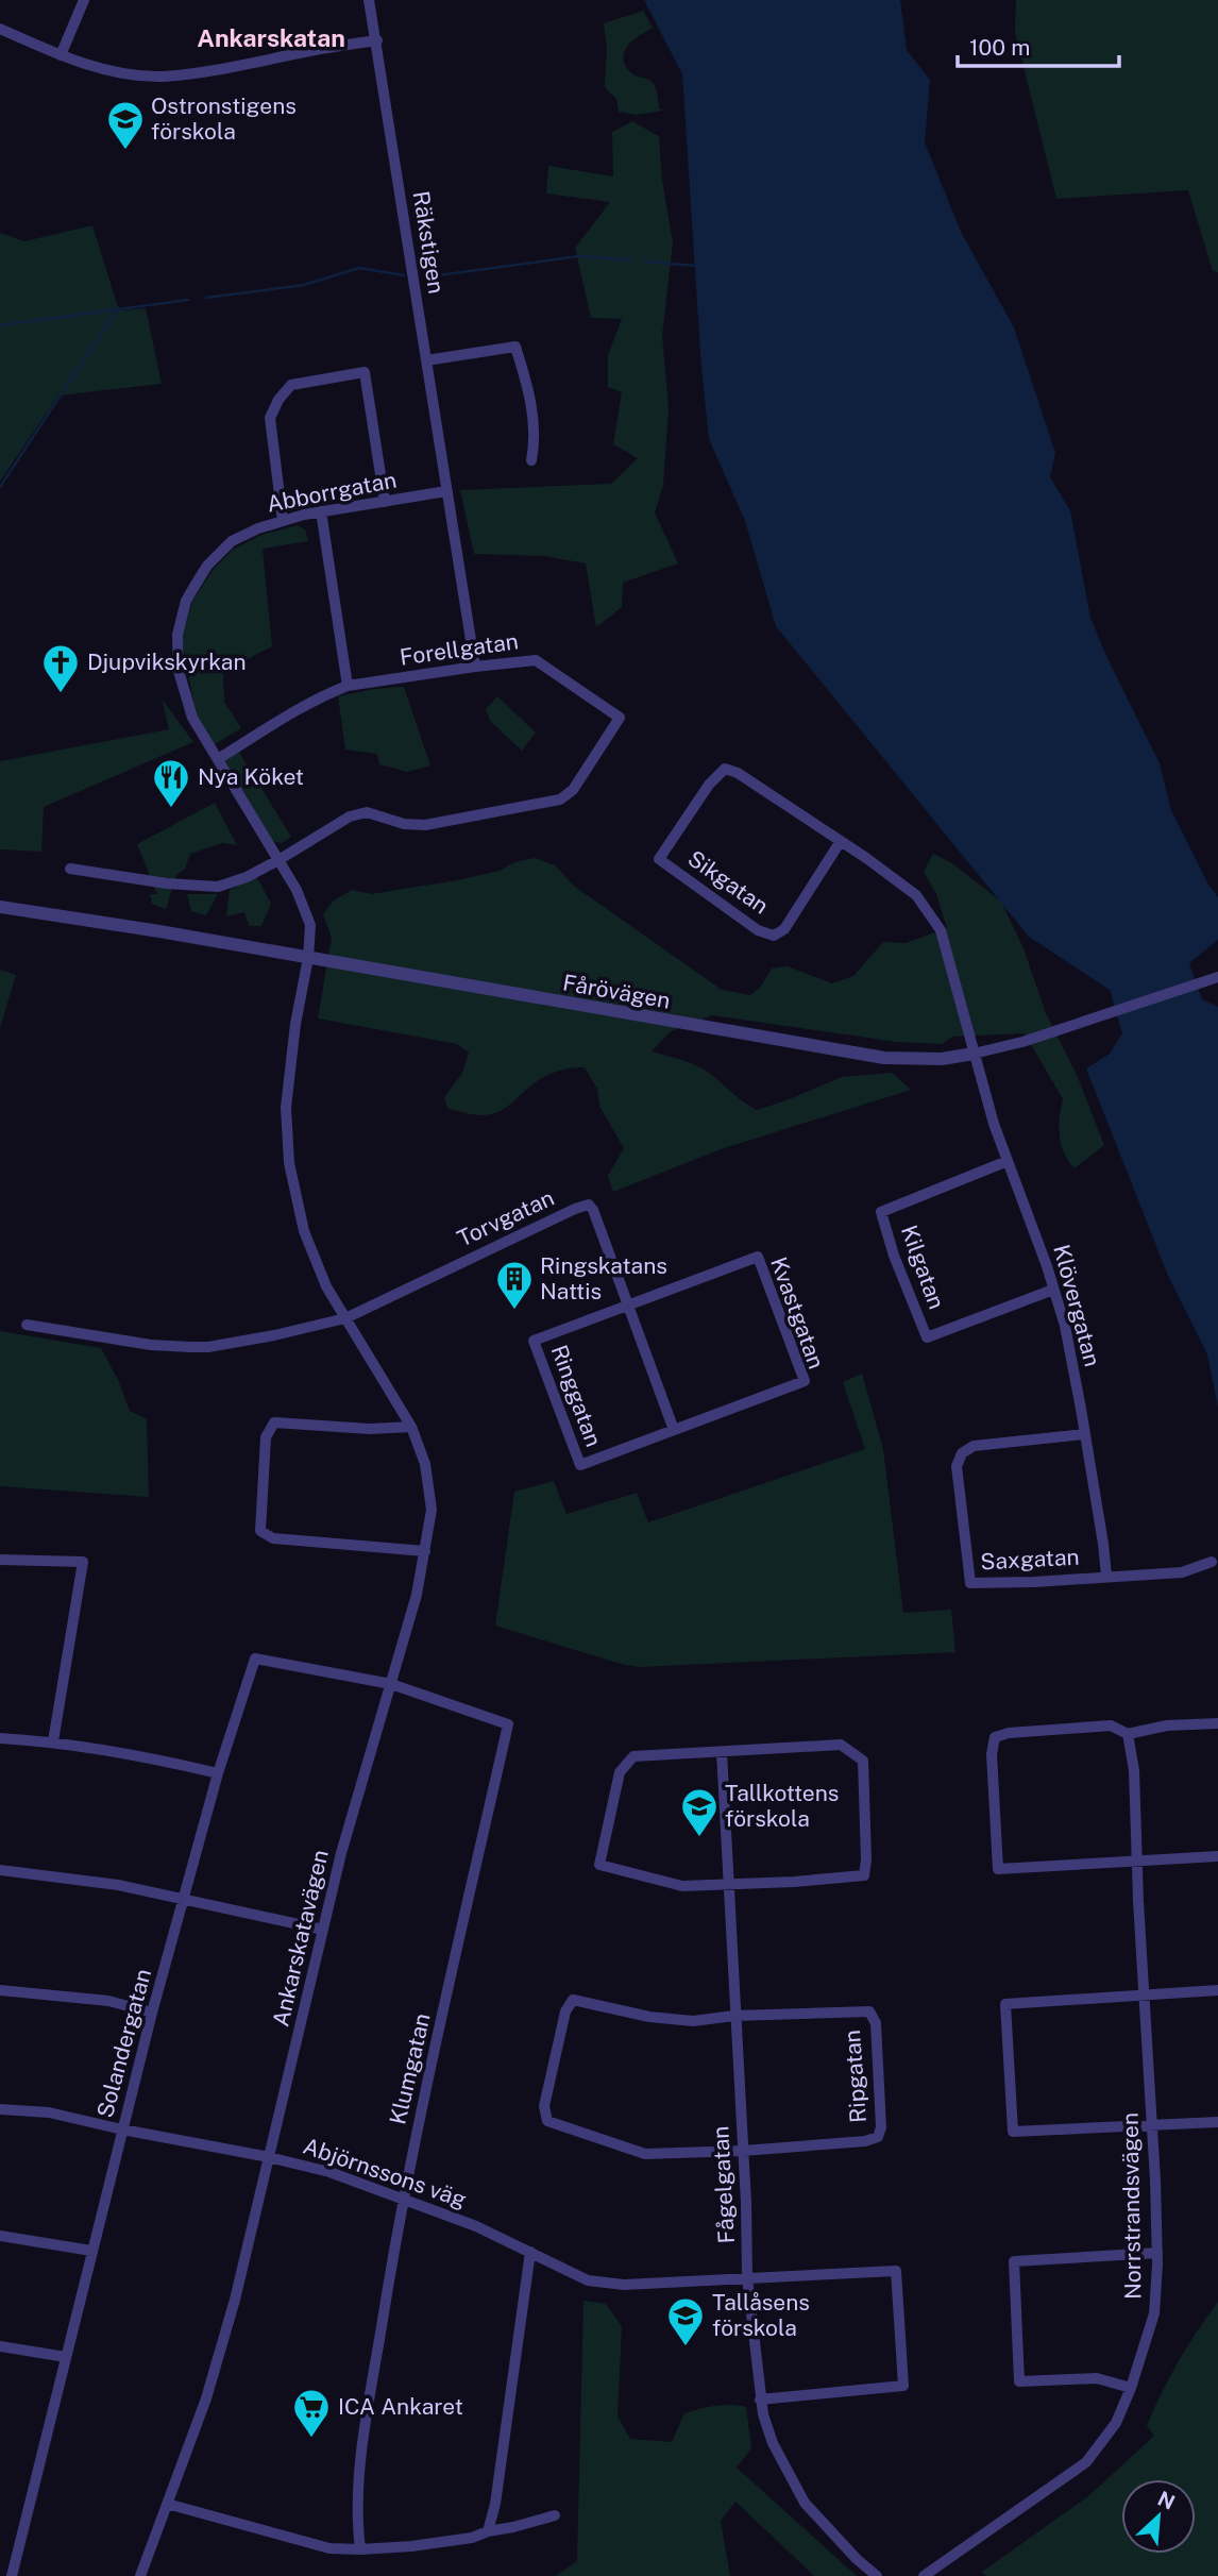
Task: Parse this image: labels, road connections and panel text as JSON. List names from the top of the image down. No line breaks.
{"streets":{"street":["Räkstigen","Abborrgatan","Forellgatan","Sikgatan","Fårövägen","Torvgatan","Kilgatan","Klövergatan","Kvastgatan","Ringgatan","Saxgatan","Ankarskatavägen","Solandergatan","Klumgatan","Ripgatan","Abjörnssons väg","Fågelgatan","Norrstrandsvägen"]},"crossings":[["Räkstigen","Abborrgatan"],["Räkstigen","Forellgatan"],["Abborrgatan","Forellgatan"],["Abborrgatan","Fårövägen"],["Abborrgatan","Ankarskatavägen"],["Sikgatan","Fårövägen"],["Sikgatan","Klövergatan"],["Fårövägen","Klövergatan"],["Fårövägen","Ankarskatavägen"],["Torvgatan","Kvastgatan"],["Torvgatan","Ringgatan"],["Torvgatan","Ankarskatavägen"],["Kilgatan","Klövergatan"],["Klövergatan","Saxgatan"],["Kvastgatan","Ringgatan"],["Ankarskatavägen","Solandergatan"],["Ankarskatavägen","Klumgatan"],["Ankarskatavägen","Abjörnssons väg"],["Solandergatan","Klumgatan"],["Solandergatan","Abjörnssons väg"],["Klumgatan","Abjörnssons väg"],["Ripgatan","Fågelgatan"],["Abjörnssons väg","Fågelgatan"]],"districts":["Ankarskatan"],"places":{"school or university":["Ostronstigens förskola","Tallkottens förskola","Tallåsens förskola"],"church":["Djupvikskyrkan"],"restaurant":["Nya Köket"],"building":["Ringskatans Nattis"],"supermarket":["ICA Ankaret"]},"scale_bar":"100 m","north":"top right"}
